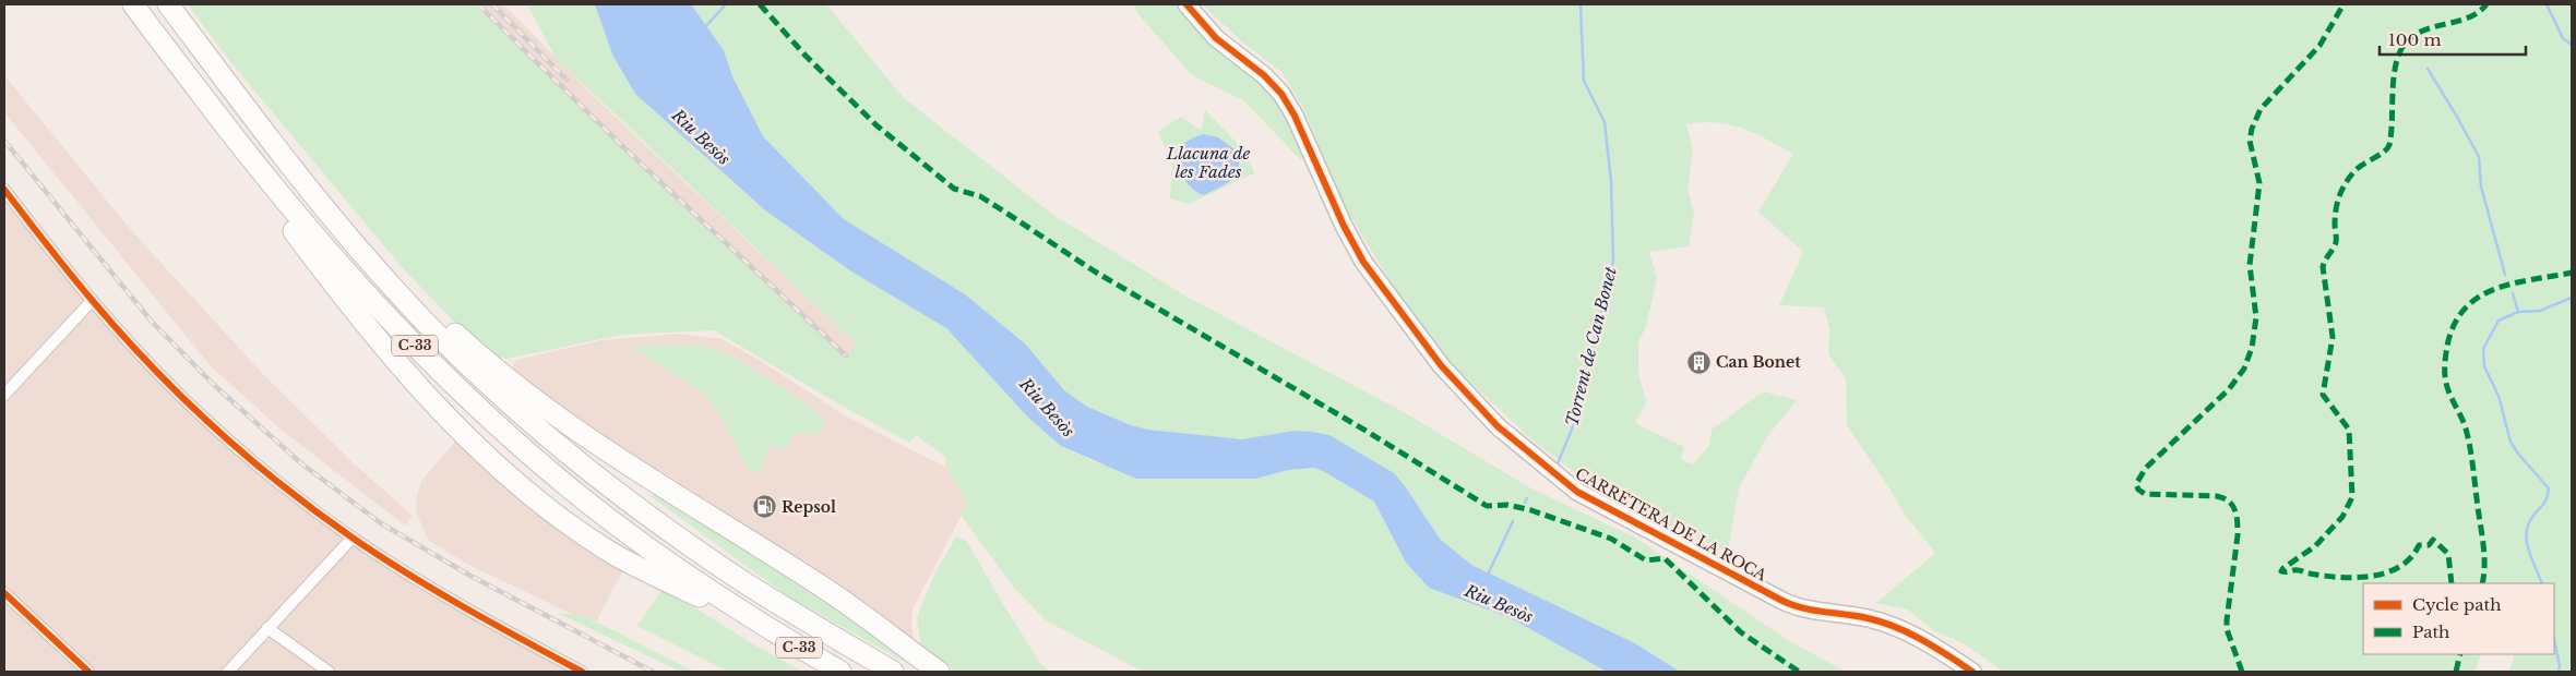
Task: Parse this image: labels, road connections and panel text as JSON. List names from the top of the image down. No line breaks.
{"streets":{"highway":["C-33"],"street":["CARRETERA DE LA ROCA"]},"water":["Riu Besòs","Llacuna de les Fades","Torrent de Can Bonet"],"places":{"building":["Can Bonet"],"fuel station":["Repsol"]},"legend":["Cycle path","Path"],"scale_bar":"100 m"}
